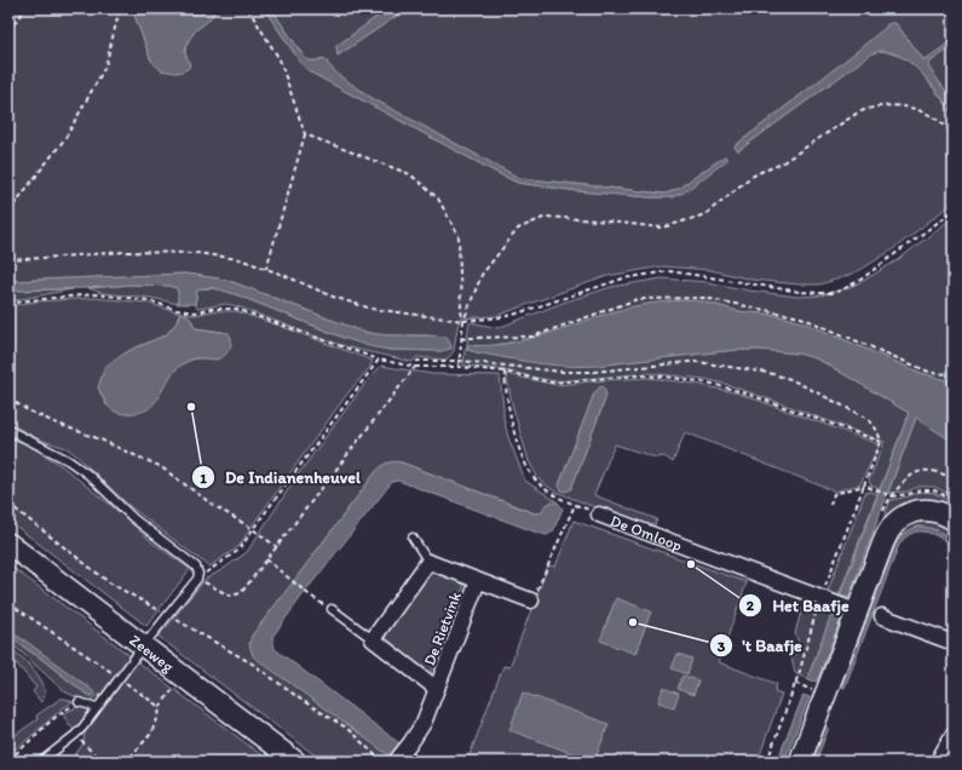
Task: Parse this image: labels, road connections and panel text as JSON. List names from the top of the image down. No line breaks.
{"streets":{"street":["De Omloop","De Rietvink","Zeeweg"]},"places":["De Indianenheuvel","Het Baafje","'t Baafje"]}
